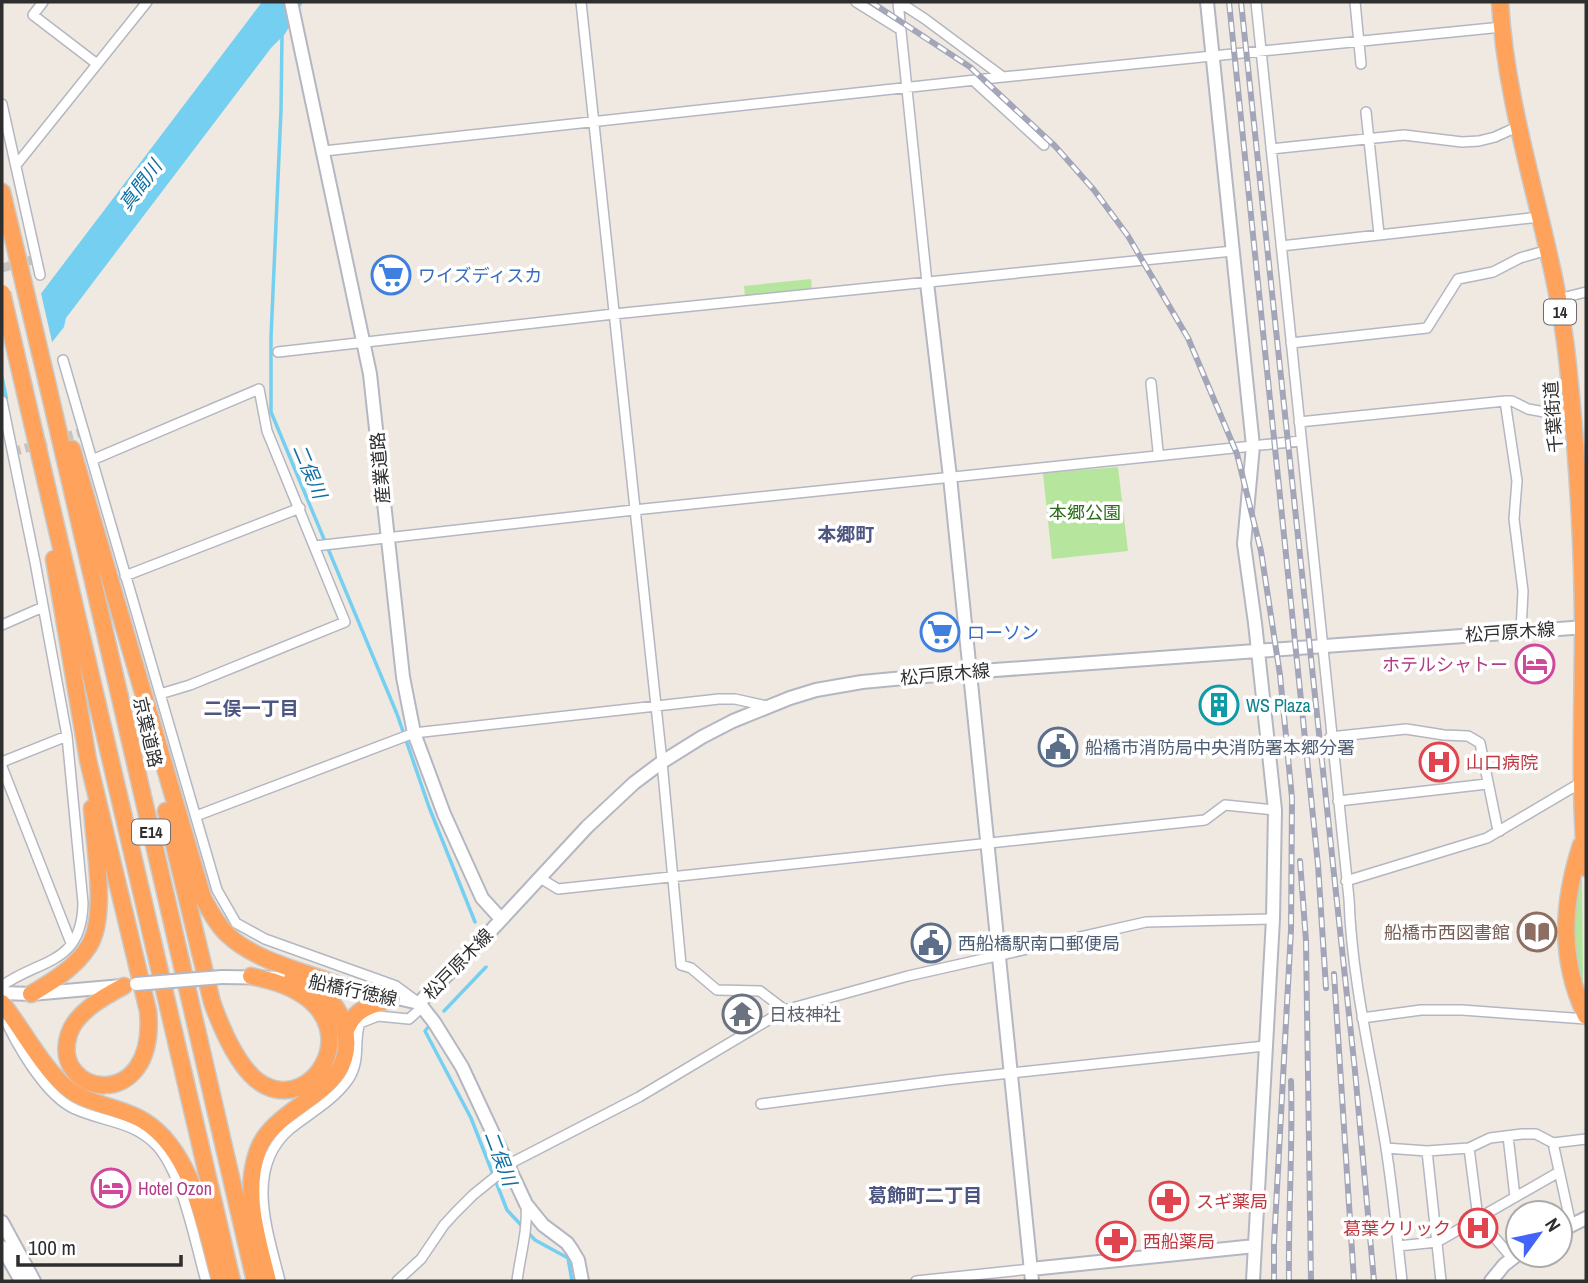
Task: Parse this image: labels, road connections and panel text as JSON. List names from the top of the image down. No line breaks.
{"streets":{"highway":["14","千葉街道","京葉道路","E14"],"main road":["産業道路","松戸原木線","船橋行徳線"]},"crossings":[["千葉街道","松戸原木線"],["産業道路","松戸原木線"],["松戸原木線","船橋行徳線"]],"districts":["本郷町","二俣一丁目","葛飾町二丁目"],"water":["真間川","二俣川"],"parks":["本郷公園"],"places":{"supermarket":["ワイズディスカ","ローソン"],"hotel":["ホテルシャトー","Hotel Ozon"],"building":["WS Plaza"],"public building":["船橋市消防局中央消防署本郷分署","西船橋駅南口郵便局"],"hospital":["山口病院","葛葉クリック"],"library":["船橋市西図書館"],"temple":["日枝神社"],"pharmacy":["スギ薬局","西船薬局"]},"scale_bar":"100 m","north":"top right"}
